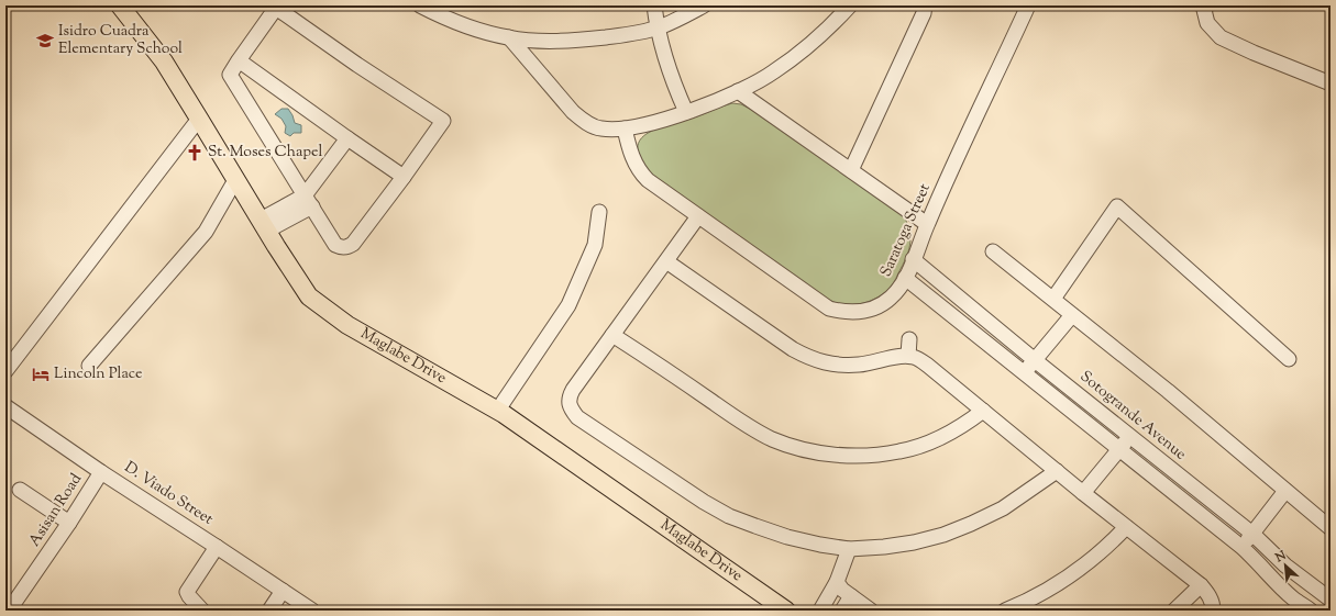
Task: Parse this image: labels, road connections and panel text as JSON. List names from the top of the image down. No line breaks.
{"streets":{"main road":["Maglabe Drive"],"street":["Saratoga Street","Sotogrande Avenue","D. Viado Street","Asisan Road"]},"crossings":[["Saratoga Street","Sotogrande Avenue"],["D. Viado Street","Asisan Road"]],"places":{"school or university":["Isidro Cuadra Elementary School"],"church":["St. Moses Chapel"],"hotel":["Lincoln Place"]},"north":"top left"}
